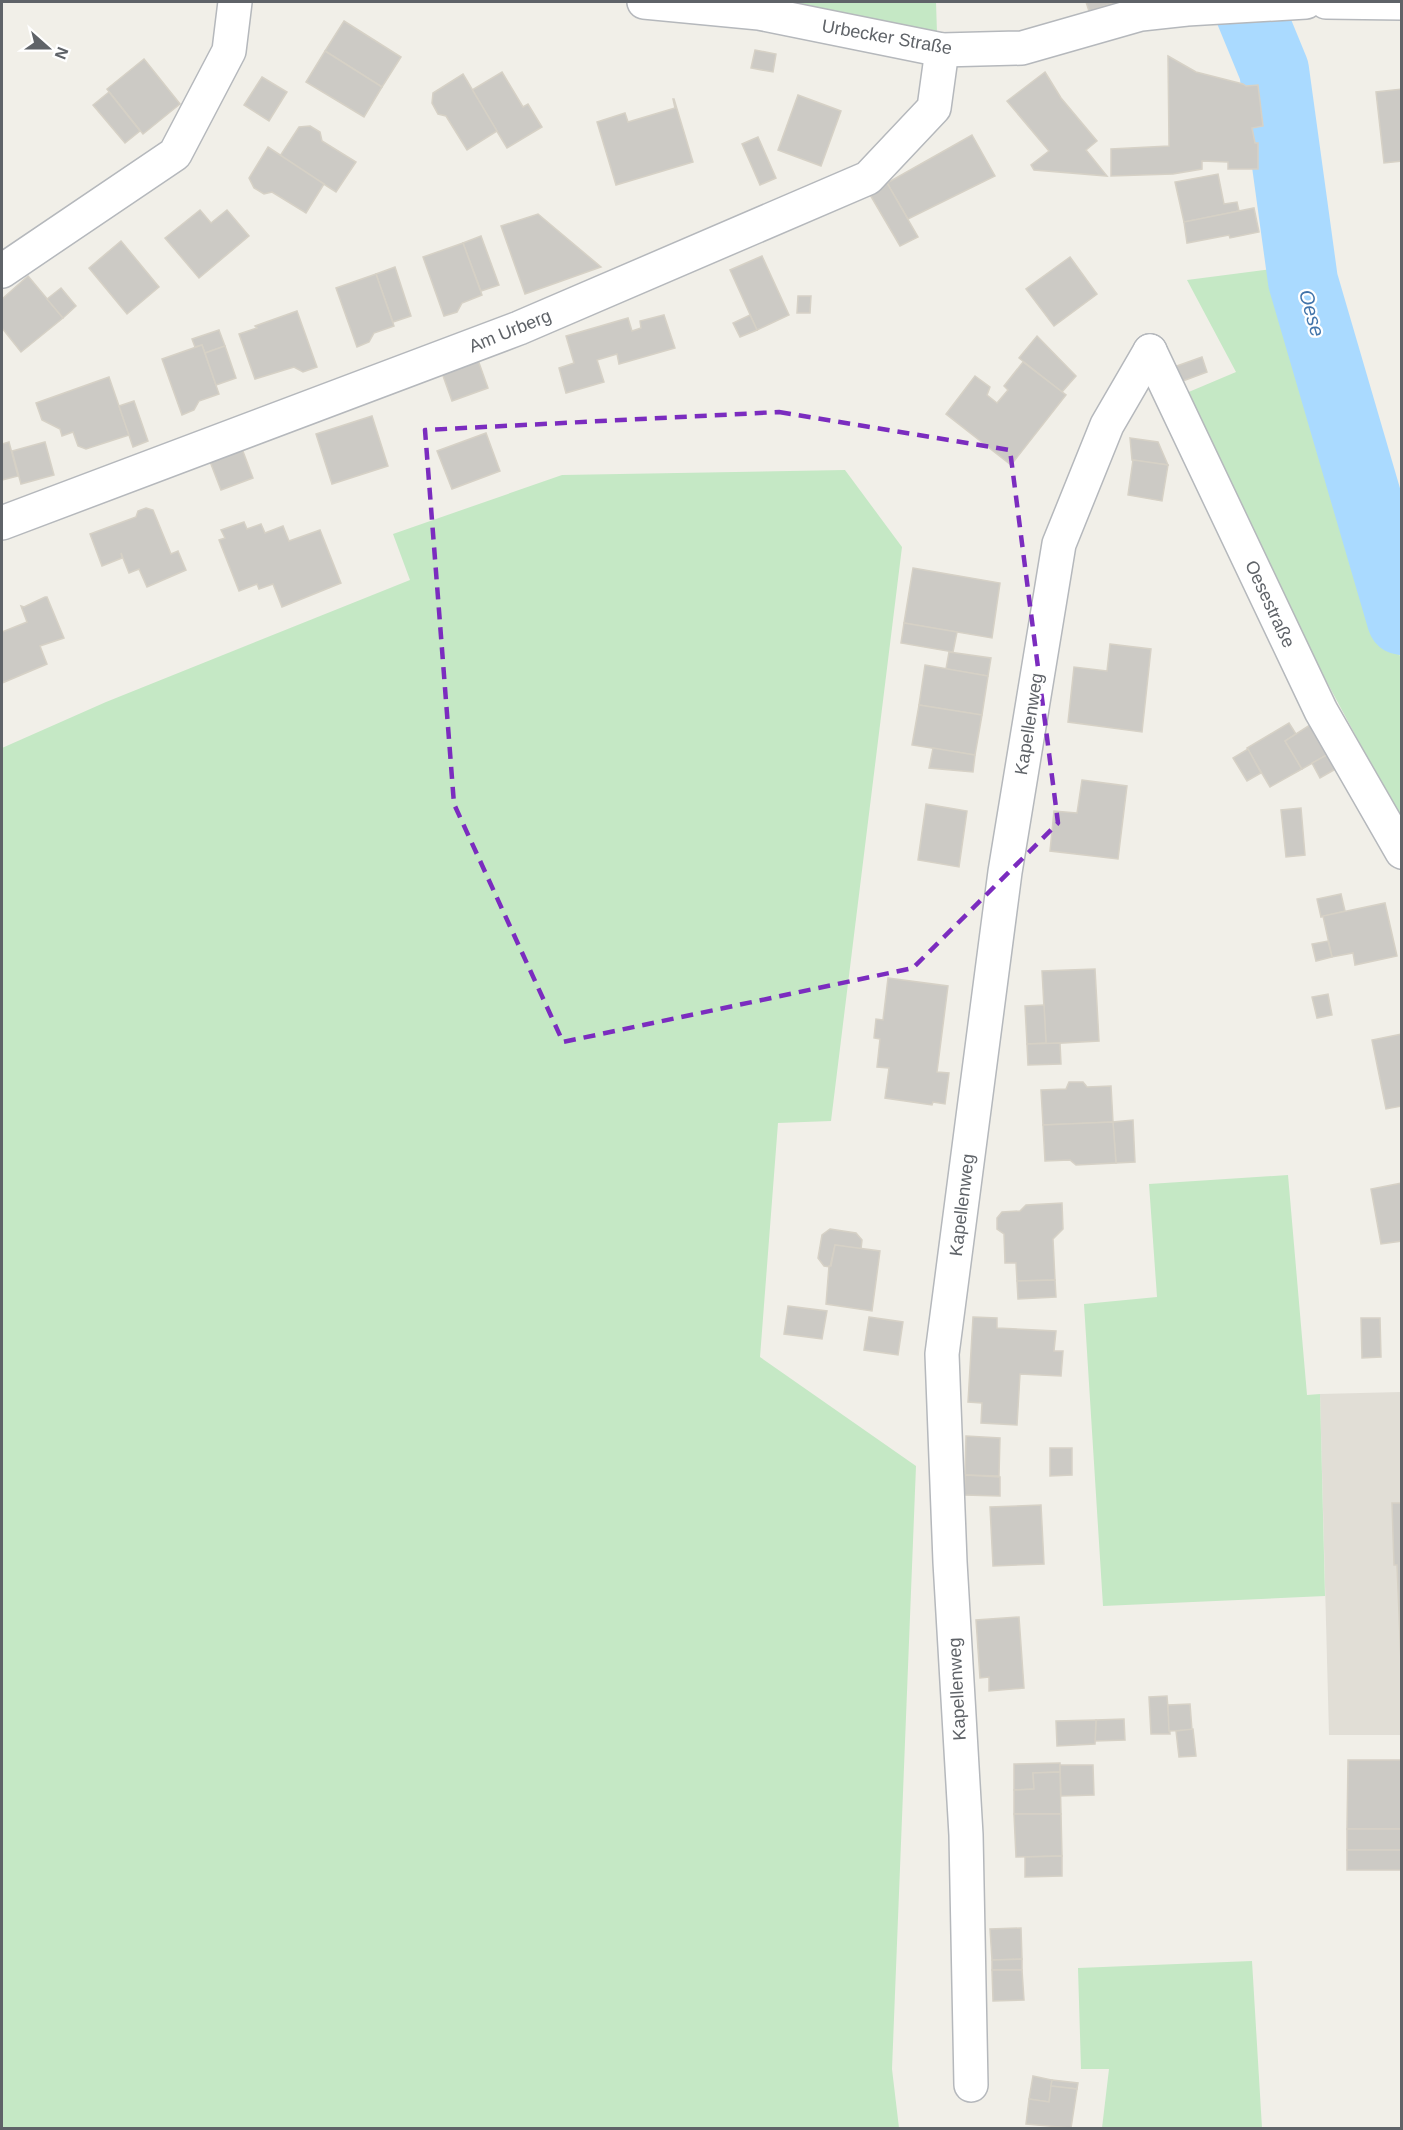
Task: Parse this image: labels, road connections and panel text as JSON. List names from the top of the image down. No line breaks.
{"streets":{"street":["Urbecker Straße","Am Urberg","Oesestraße","Kapellenweg"]},"crossings":[["Urbecker Straße","Am Urberg"],["Oesestraße","Kapellenweg"]],"water":["Oese"],"north":"right"}
